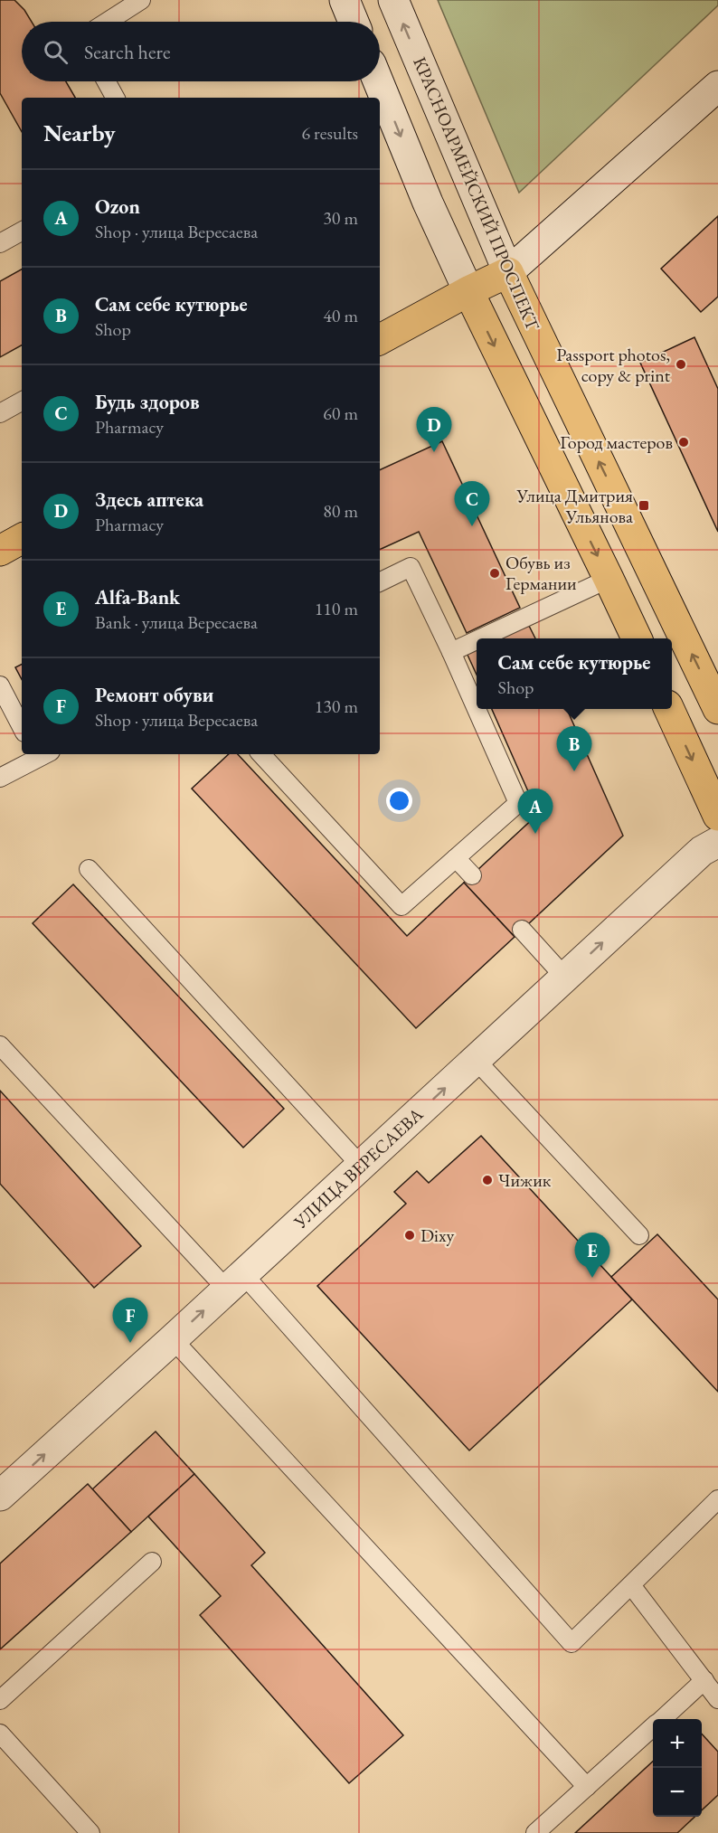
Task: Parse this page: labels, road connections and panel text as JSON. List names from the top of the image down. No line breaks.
{"streets":{"main road":["КРАСНОАРМЕЙСКИЙ ПРОСПЕКТ"],"street":["УЛИЦА ВЕРЕСАЕВА"]},"one_way":["КРАСНОАРМЕЙСКИЙ ПРОСПЕКТ","УЛИЦА ВЕРЕСАЕВА"],"places":{"other":["Passport photos, copy & print","Город мастеров","Обувь из Германии","Чижик","Dixy"],"transit":["Улица Дмитрия Ульянова"]},"page":{"search":"Search here","heading":["Nearby","6 results"],"list":[{"mark":"A","name":"Ozon","note":"Shop · улица Вересаева","value":"30 m"},{"mark":"B","name":"Сам себе кутюрье","note":"Shop","value":"40 m"},{"mark":"C","name":"Будь здоров","note":"Pharmacy","value":"60 m"},{"mark":"D","name":"Здесь аптека","note":"Pharmacy","value":"80 m"},{"mark":"E","name":"Alfa-Bank","note":"Bank · улица Вересаева","value":"110 m"},{"mark":"F","name":"Ремонт обуви","note":"Shop · улица Вересаева","value":"130 m"}],"pins":["D","C","B","A","E","F"],"popup":["Сам себе кутюрье","Shop"],"map_buttons":["+","−"]}}
